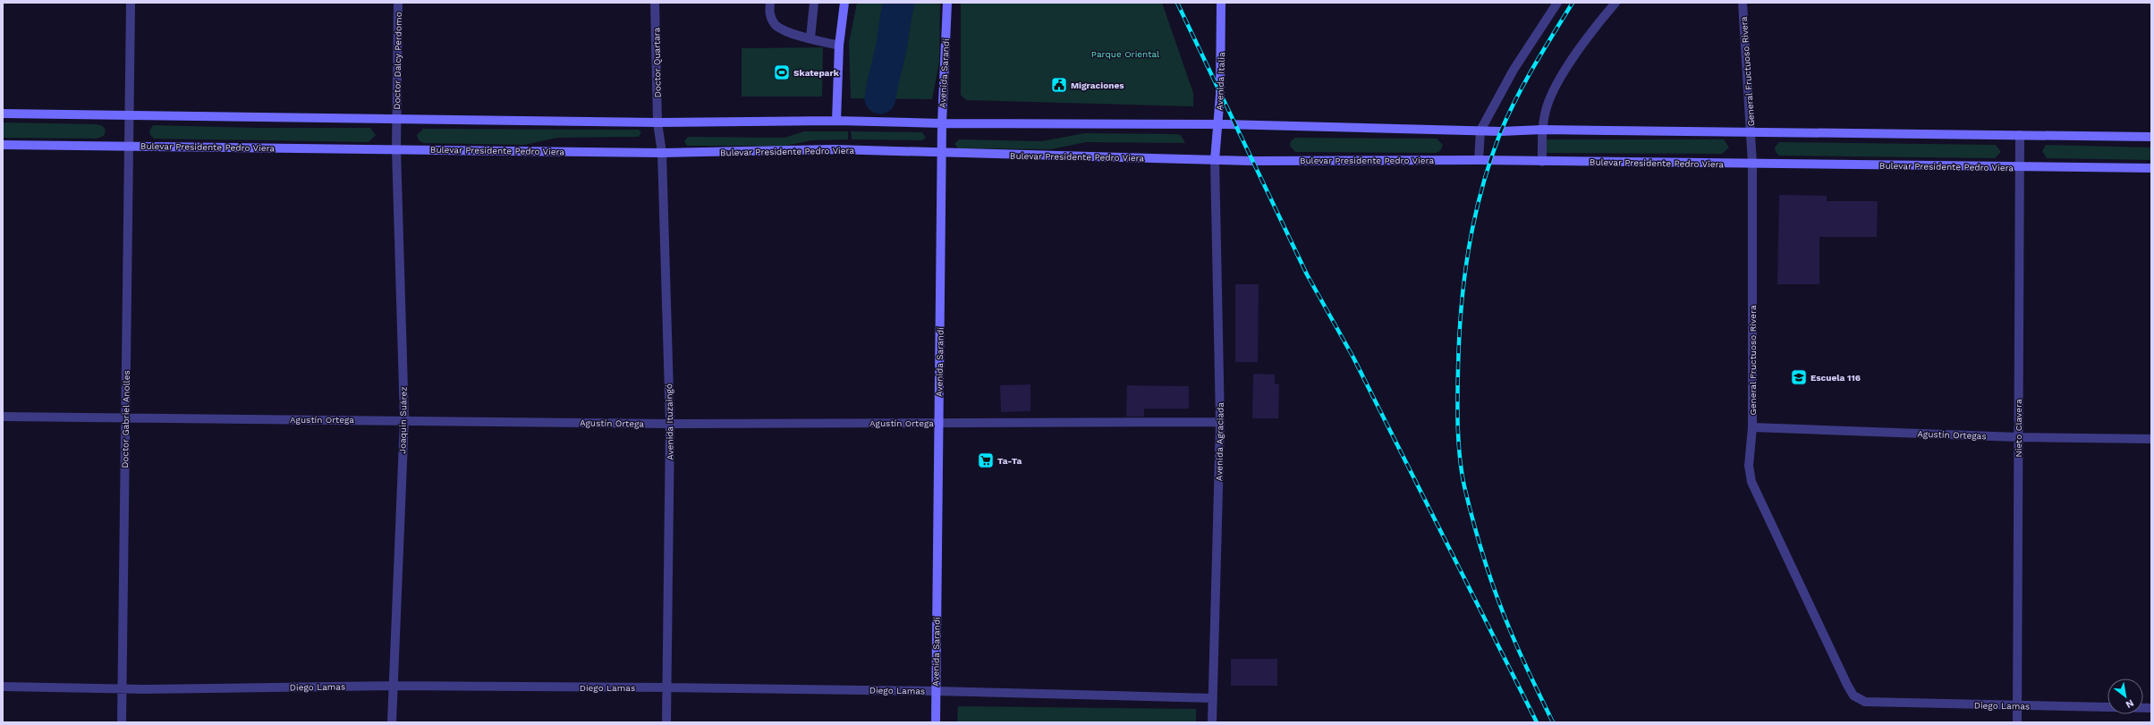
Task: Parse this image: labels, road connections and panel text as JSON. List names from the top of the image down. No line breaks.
{"streets":{"street":["Doctor Dalcy Perdomo","Doctor Quartara","General Fructuoso Rivera","Avenida Sarandí","Avenida Italia","Bulevar Presidente Pedro Viera","Doctor Gabriel Anolles","Agustín Ortega","Joaquín Suárez","Avenida Ituzaingó","Nieto Clavera","Agustín Ortegas","Avenida Agraciada","Diego Lamas"]},"crossings":[["Doctor Dalcy Perdomo","Joaquín Suárez"],["Doctor Quartara","Avenida Ituzaingó"],["General Fructuoso Rivera","Bulevar Presidente Pedro Viera"],["General Fructuoso Rivera","Agustín Ortegas"],["General Fructuoso Rivera","Diego Lamas"],["Avenida Sarandí","Bulevar Presidente Pedro Viera"],["Avenida Sarandí","Agustín Ortega"],["Avenida Sarandí","Diego Lamas"],["Avenida Italia","Bulevar Presidente Pedro Viera"],["Avenida Italia","Avenida Agraciada"],["Bulevar Presidente Pedro Viera","Doctor Gabriel Anolles"],["Bulevar Presidente Pedro Viera","Joaquín Suárez"],["Bulevar Presidente Pedro Viera","Avenida Ituzaingó"],["Bulevar Presidente Pedro Viera","Nieto Clavera"],["Bulevar Presidente Pedro Viera","Avenida Agraciada"],["Doctor Gabriel Anolles","Agustín Ortega"],["Doctor Gabriel Anolles","Diego Lamas"],["Agustín Ortega","Joaquín Suárez"],["Agustín Ortega","Avenida Ituzaingó"],["Agustín Ortega","Avenida Agraciada"],["Joaquín Suárez","Diego Lamas"],["Avenida Ituzaingó","Diego Lamas"],["Nieto Clavera","Agustín Ortegas"],["Nieto Clavera","Diego Lamas"],["Avenida Agraciada","Diego Lamas"]],"parks":["Parque Oriental"],"places":{"sports":["Skatepark"],"public building":["Migraciones"],"school or university":["Escuela 116"],"supermarket":["Ta-Ta"]},"north":"bottom right"}
